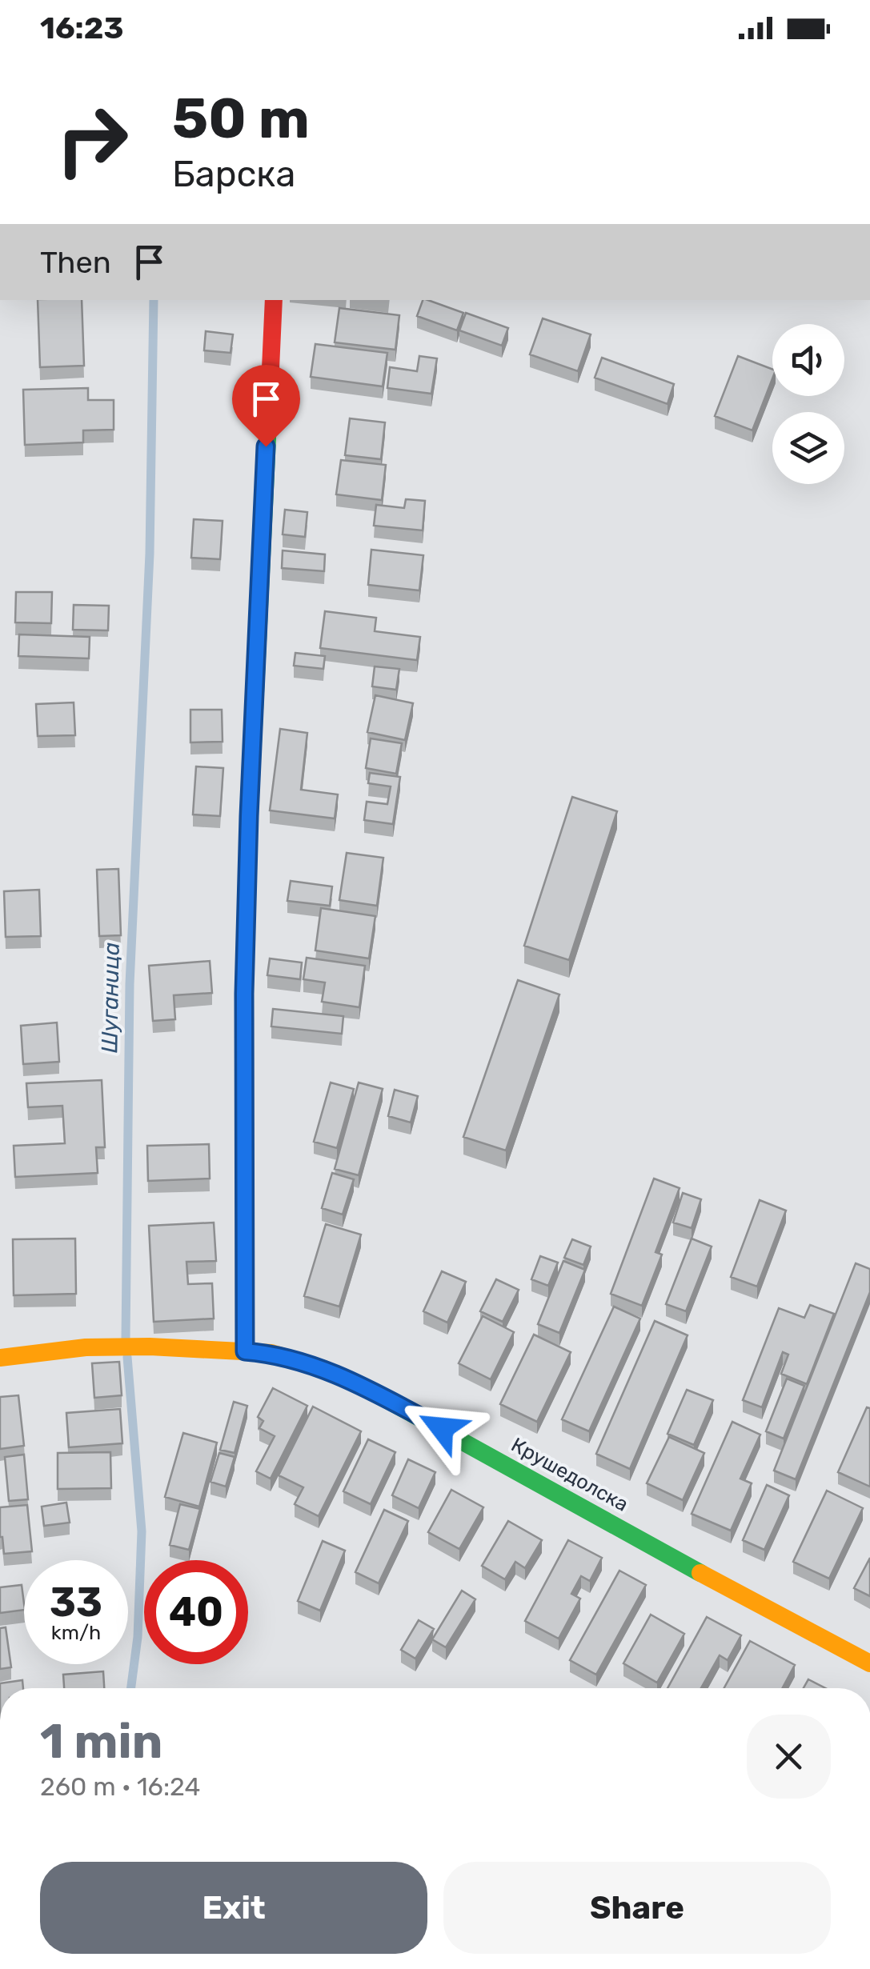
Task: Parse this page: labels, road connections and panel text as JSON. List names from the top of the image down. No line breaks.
{"streets":{"street":["Крушедолска"]},"water":["Шуганица"],"page":{"status":"16:23","turn":["50 m","Барска"],"then":"Then","speed":"33 km/h","limit":"40","heading":["1 min","260 m · 16:24"],"buttons":["Exit","Share"]}}
